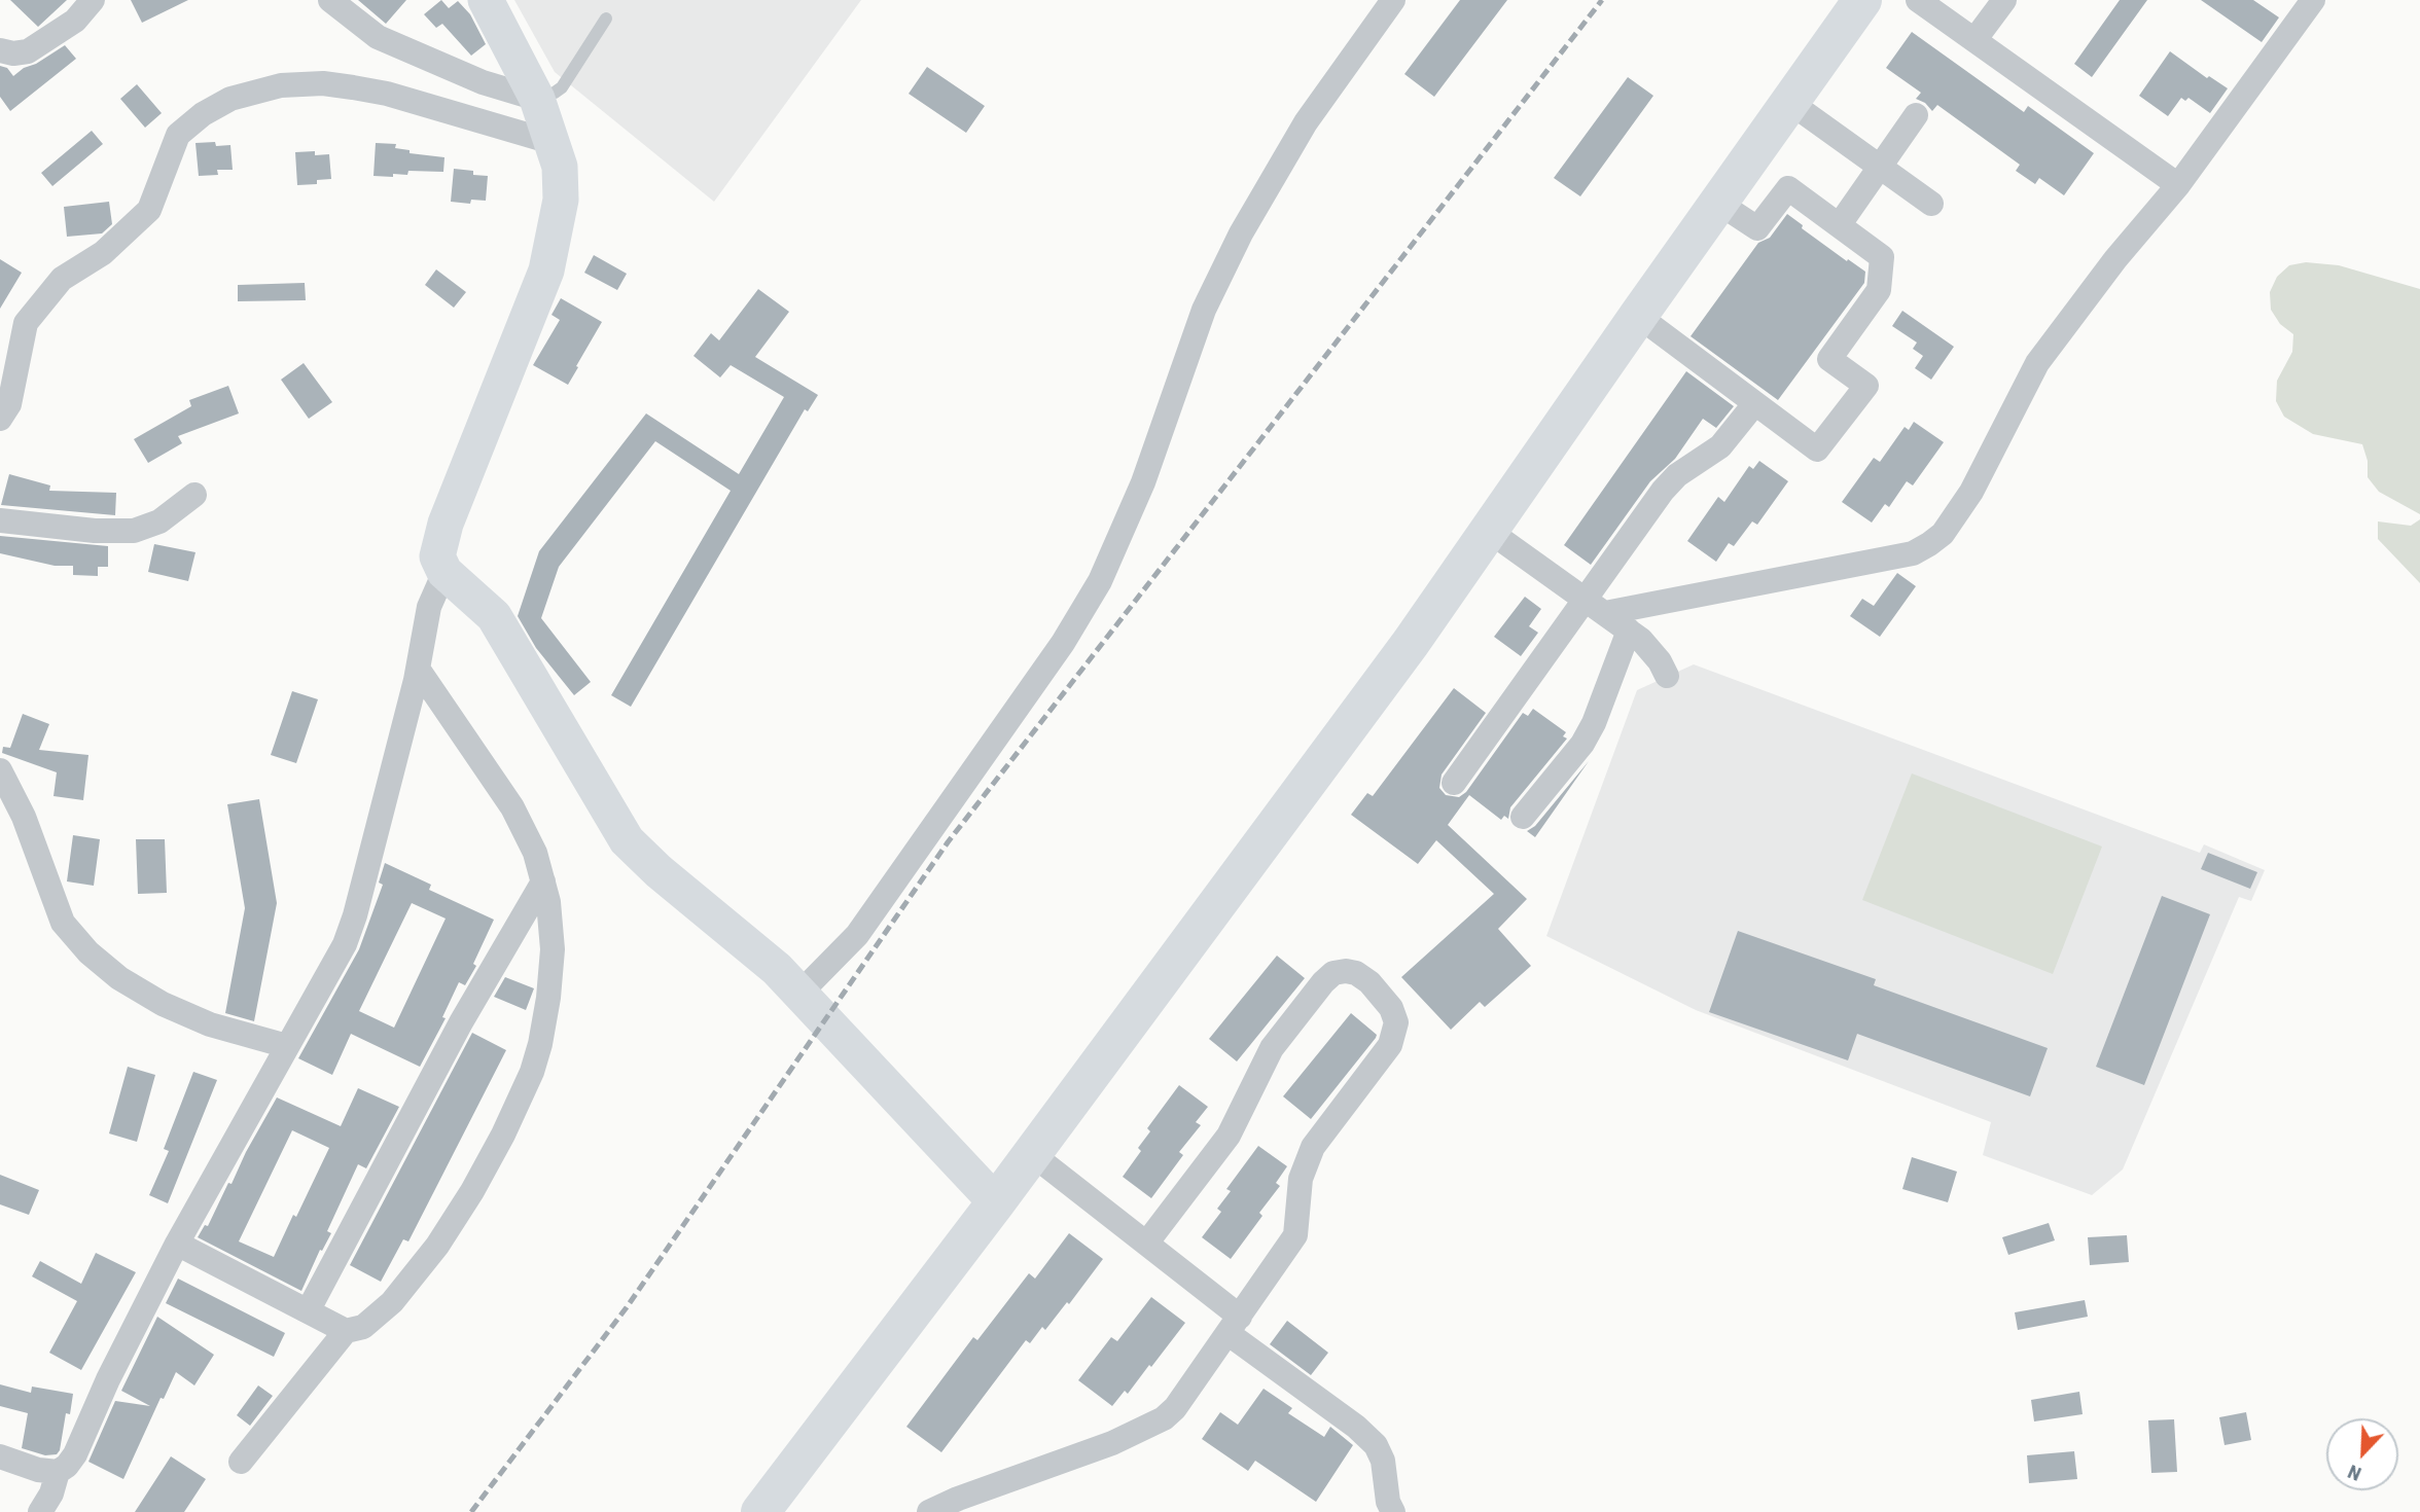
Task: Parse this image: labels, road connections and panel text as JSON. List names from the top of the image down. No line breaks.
{"north":"bottom left"}
